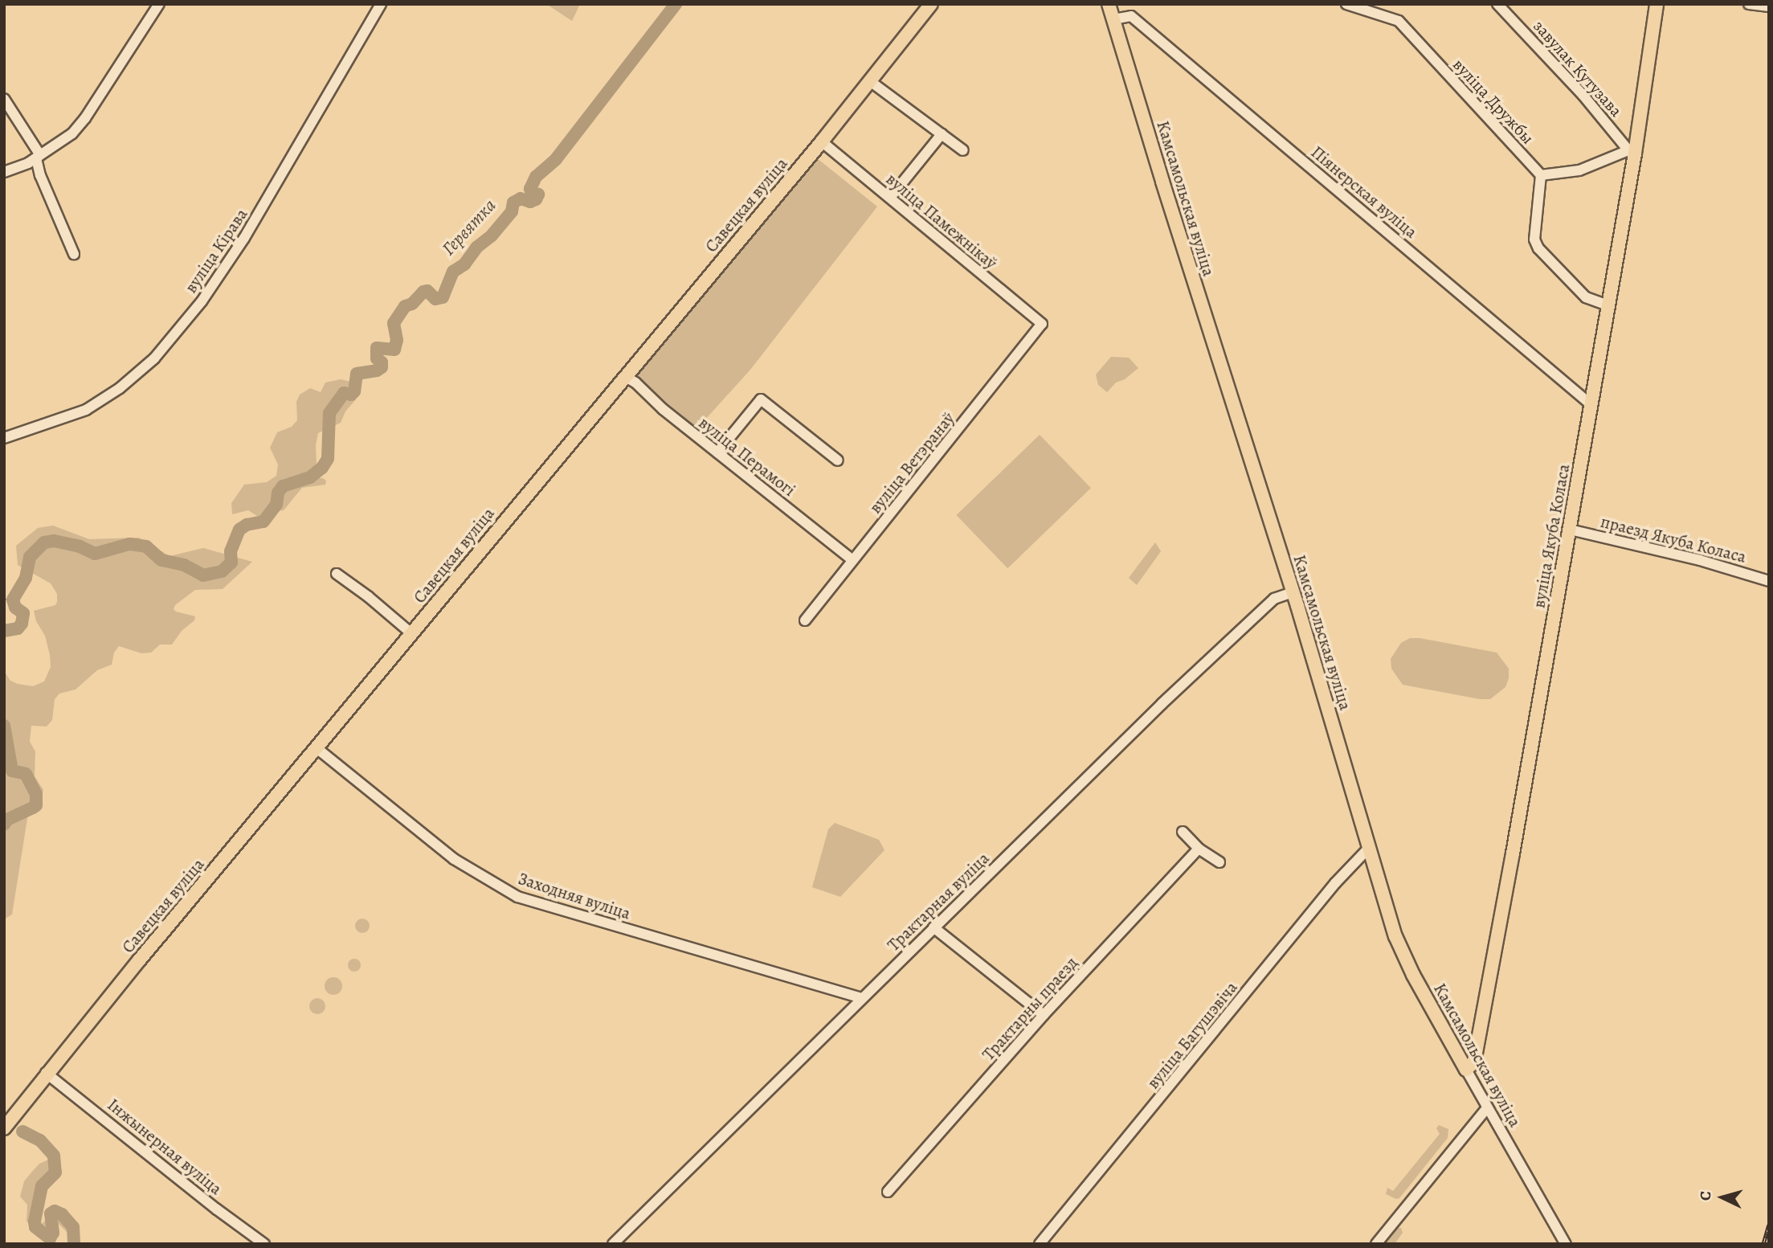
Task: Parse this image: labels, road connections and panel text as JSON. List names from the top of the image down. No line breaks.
{"streets":{"main road":["Камсамольская вуліца","Савецкая вуліца","вуліца Якуба Коласа"],"street":["завулак Кутузава","вуліца Дружбы","Піянерская вуліца","вуліца Памежнікаў","вуліца Кірава","вуліца Перамогі","вуліца Ветэранаў","праезд Якуба Коласа","Заходняя вуліца","Трактарная вуліца","Трактарны праезд","вуліца Багушэвіча","Інжынерная вуліца"]},"crossings":[["завулак Кутузава","вуліца Якуба Коласа"],["Піянерская вуліца","Камсамольская вуліца"],["Піянерская вуліца","вуліца Якуба Коласа"],["Камсамольская вуліца","вуліца Якуба Коласа"],["Камсамольская вуліца","Трактарная вуліца"],["Камсамольская вуліца","вуліца Багушэвіча"],["Савецкая вуліца","вуліца Памежнікаў"],["Савецкая вуліца","вуліца Перамогі"],["Савецкая вуліца","Заходняя вуліца"],["Савецкая вуліца","Інжынерная вуліца"],["вуліца Памежнікаў","вуліца Ветэранаў"],["вуліца Перамогі","вуліца Ветэранаў"],["вуліца Якуба Коласа","праезд Якуба Коласа"],["Заходняя вуліца","Трактарная вуліца"]],"water":["Гервятка"],"north":"left"}
